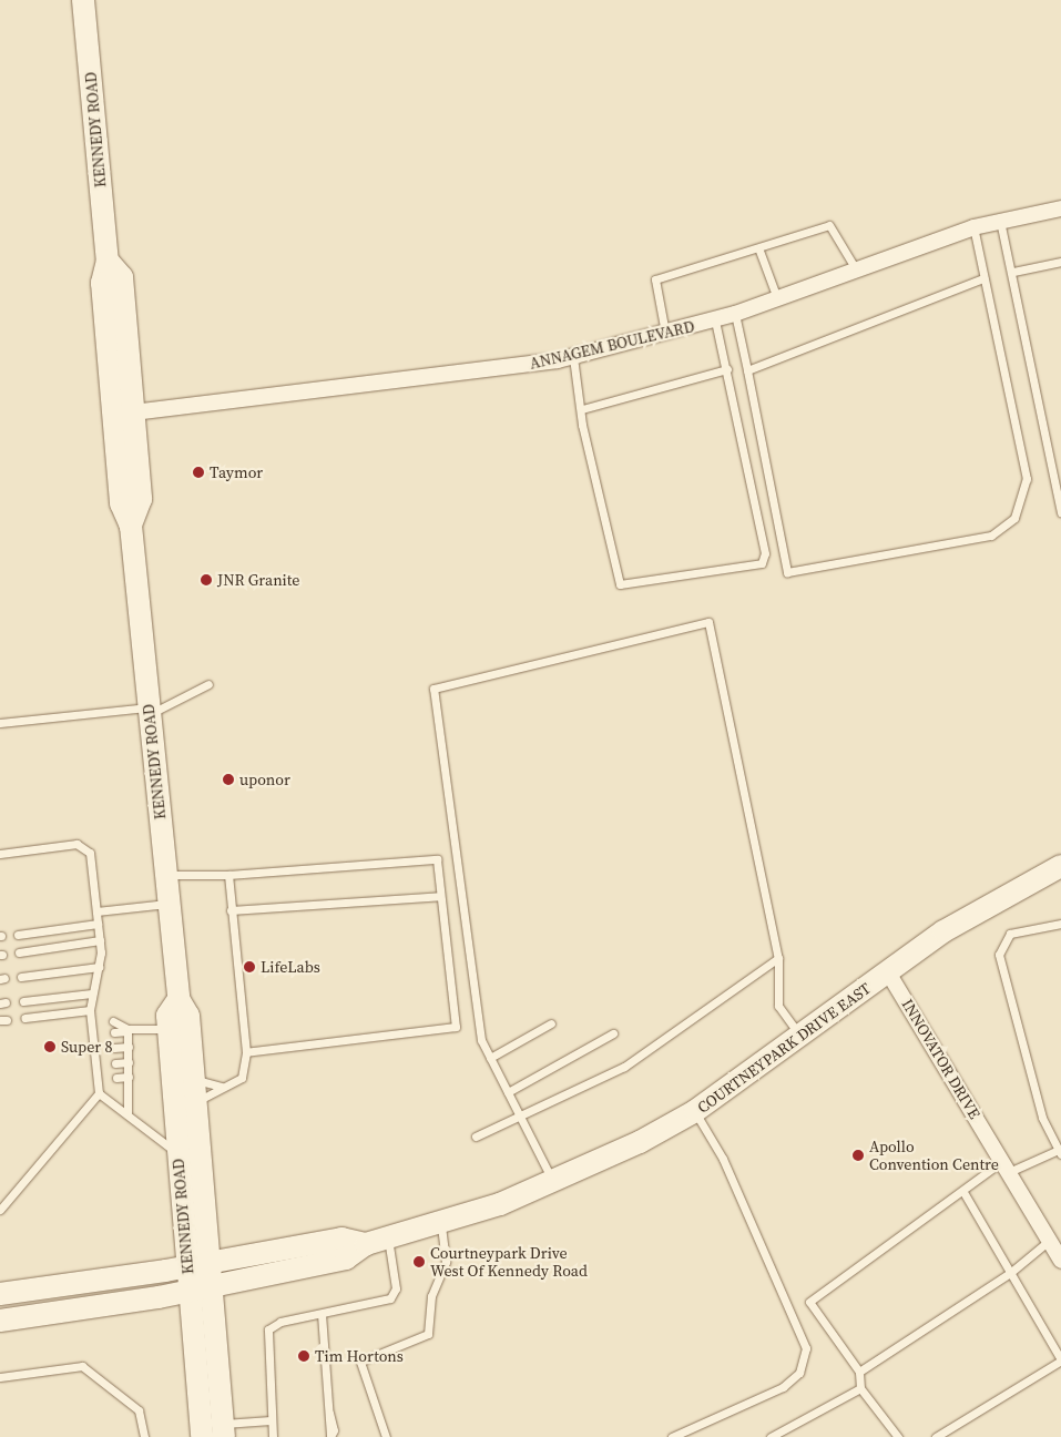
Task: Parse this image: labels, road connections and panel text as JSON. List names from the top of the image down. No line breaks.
{"streets":{"main road":["KENNEDY ROAD","COURTNEYPARK DRIVE EAST"],"street":["ANNAGEM BOULEVARD","INNOVATOR DRIVE"]},"crossings":[["KENNEDY ROAD","ANNAGEM BOULEVARD"],["KENNEDY ROAD","COURTNEYPARK DRIVE EAST"],["COURTNEYPARK DRIVE EAST","INNOVATOR DRIVE"]],"places":["Taymor","JNR Granite","uponor","LifeLabs","Super 8","Apollo Convention Centre","Courtneypark Drive West Of Kennedy Road","Tim Hortons"]}
